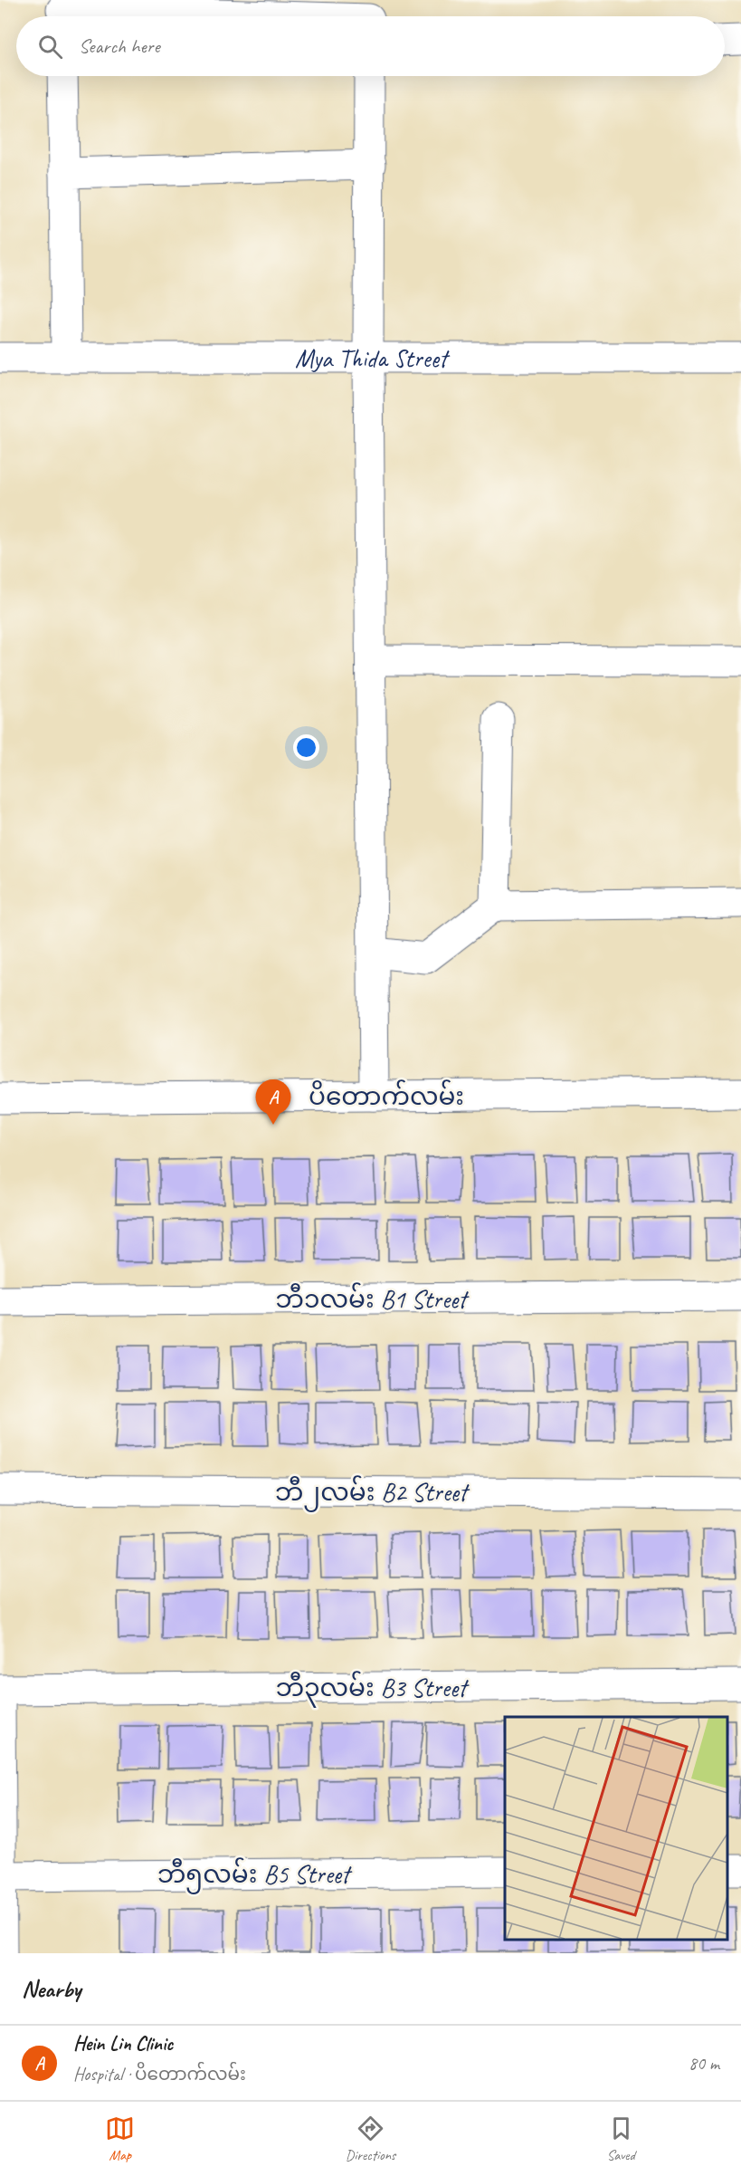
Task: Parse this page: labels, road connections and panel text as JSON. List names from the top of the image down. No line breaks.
{"streets":{"street":["Mya Thida Street","ပိတောက်လမ်း","ဘီ၁လမ်း B1 Street","ဘီ၂လမ်း B2 Street","ဘီ၃လမ်း B3 Street","ဘီ၅လမ်း B5 Street"]},"page":{"search":"Search here","pins":"A","heading":"Nearby","list":[{"mark":"A","name":"Hein Lin Clinic","note":"Hospital · ပိတောက်လမ်း","value":"80 m"}],"nav":["Map","Directions","Saved"]}}
